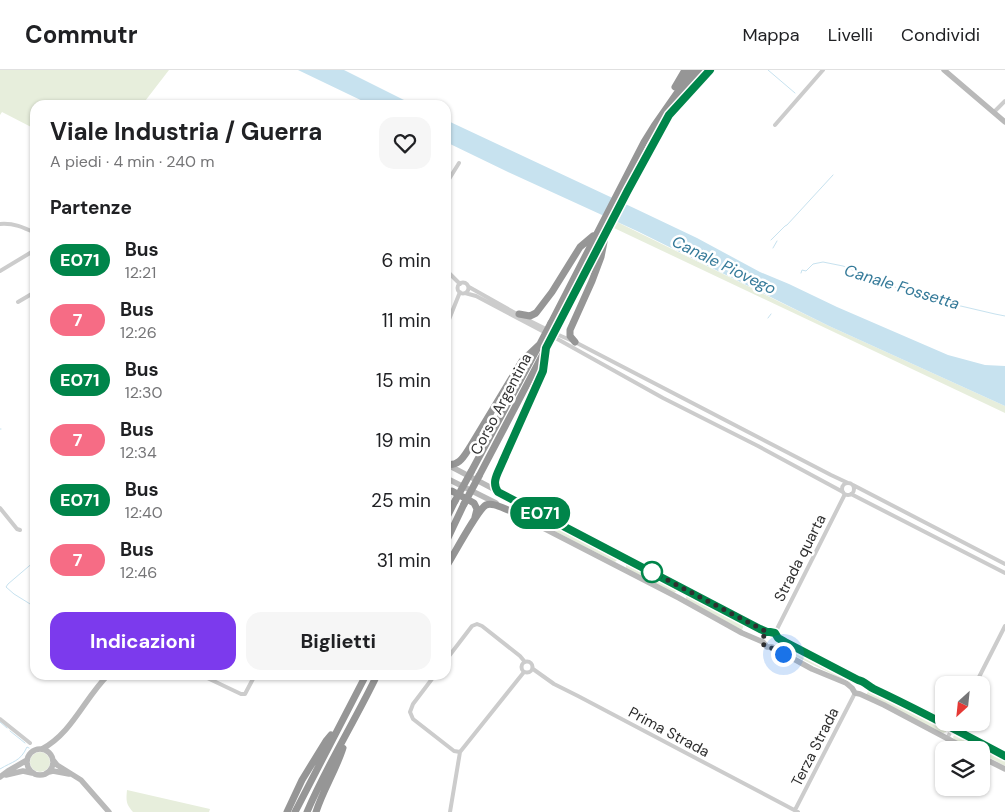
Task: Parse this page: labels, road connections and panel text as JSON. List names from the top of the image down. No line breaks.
{"streets":{"highway":["Corso Argentina"],"street":["Strada quarta","Prima Strada","Terza Strada"]},"crossings":[["Prima Strada","Terza Strada"]],"water":["Canale Piovego","Canale Fossetta"],"lines":["bus line E071"],"north":"bottom left","page":{"header":"Commutr","nav":["Mappa","Livelli","Condividi"],"on_map":"E071","heading":[["Viale Industria / Guerra","A piedi · 4 min · 240 m"],"Partenze"],"list":[{"mark":"E071","name":"Bus","note":"12:21","value":"6 min"},{"mark":"7","name":"Bus","note":"12:26","value":"11 min"},{"mark":"E071","name":"Bus","note":"12:30","value":"15 min"},{"mark":"7","name":"Bus","note":"12:34","value":"19 min"},{"mark":"E071","name":"Bus","note":"12:40","value":"25 min"},{"mark":"7","name":"Bus","note":"12:46","value":"31 min"}],"buttons":["Indicazioni","Biglietti"]}}
